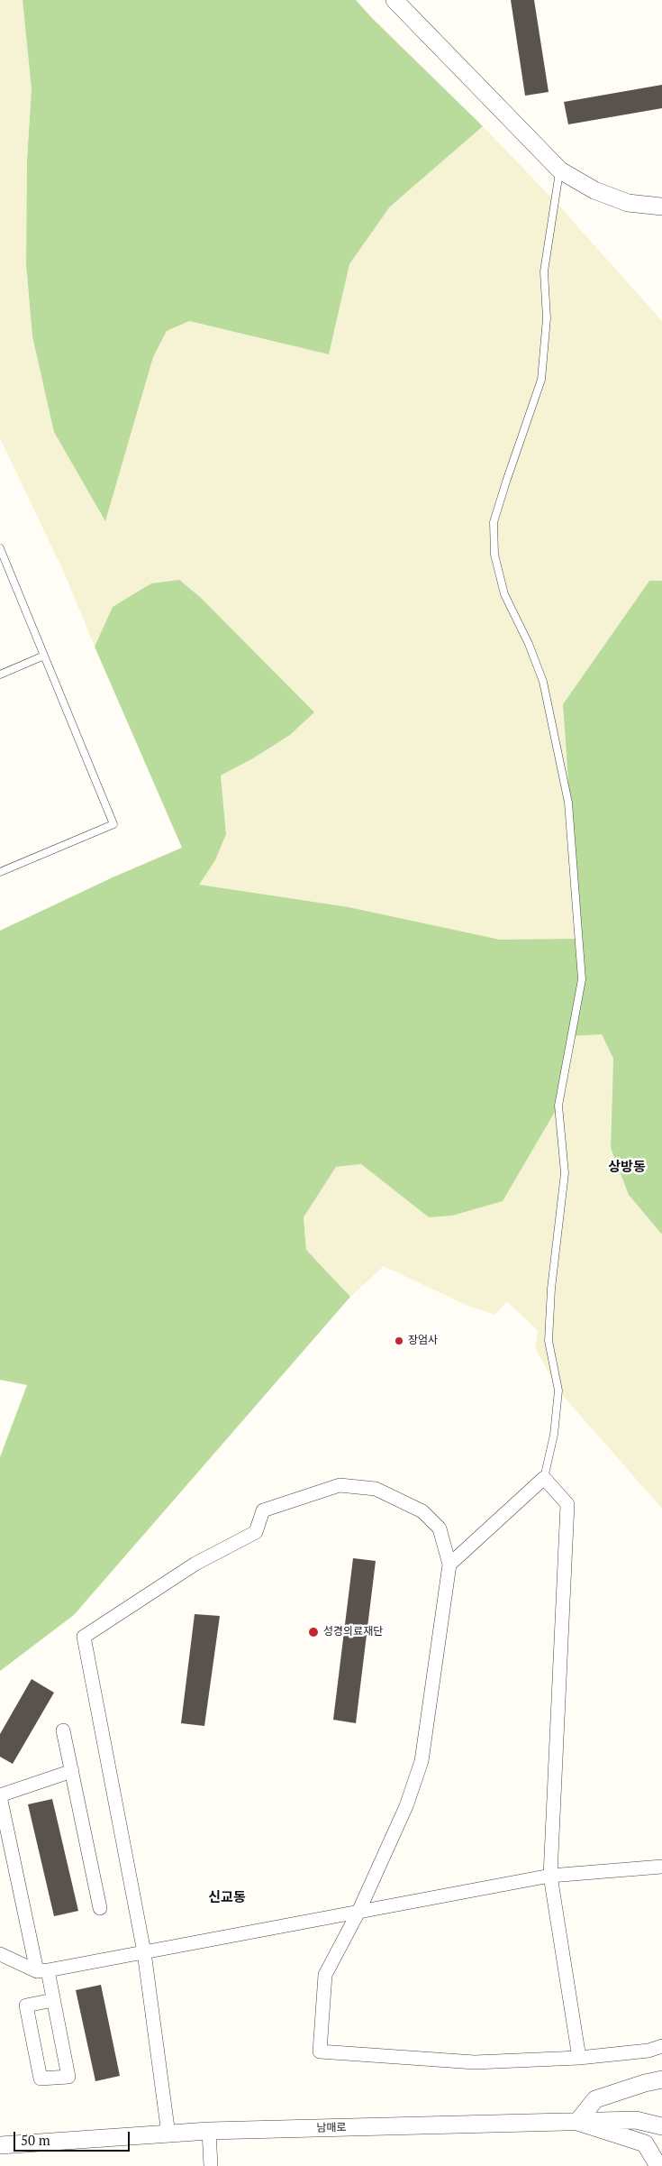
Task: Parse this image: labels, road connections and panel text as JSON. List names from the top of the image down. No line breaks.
{"streets":{"street":["남매로"]},"districts":["상방동","신교동"],"places":["장엄사","성경의료재단"],"scale_bar":"50 m"}
